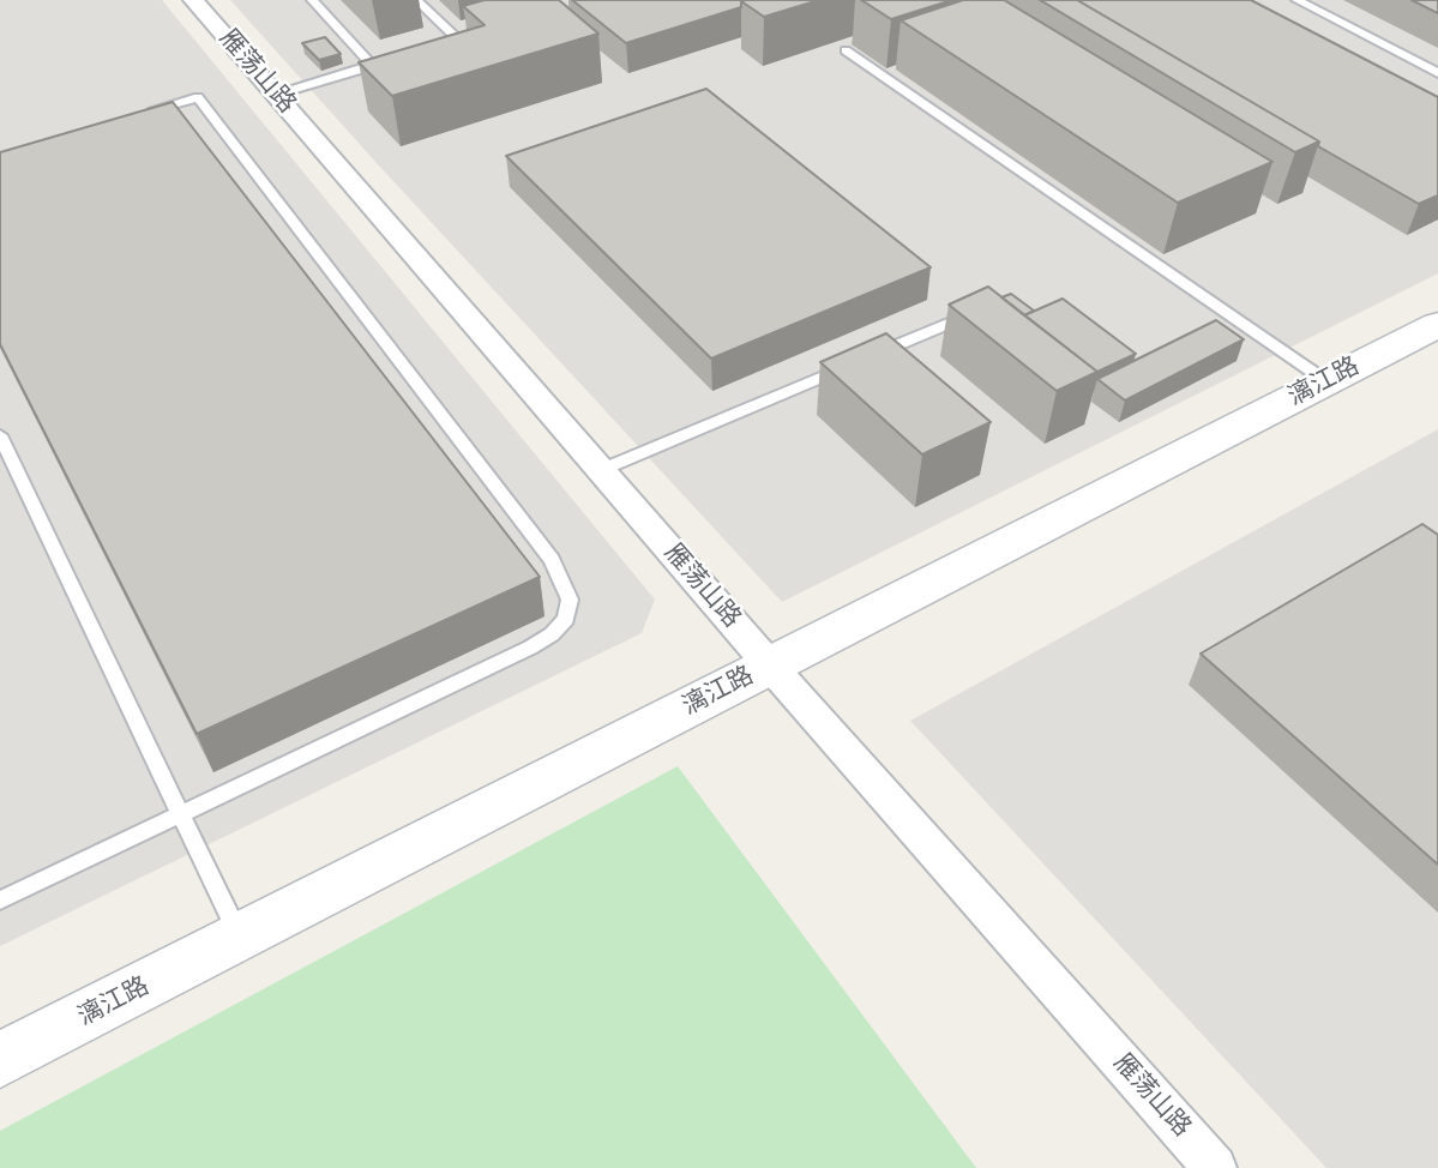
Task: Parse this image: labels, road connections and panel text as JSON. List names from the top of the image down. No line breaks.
{"streets":{"street":["雁荡山路","漓江路"]},"crossings":[["雁荡山路","漓江路"]]}
